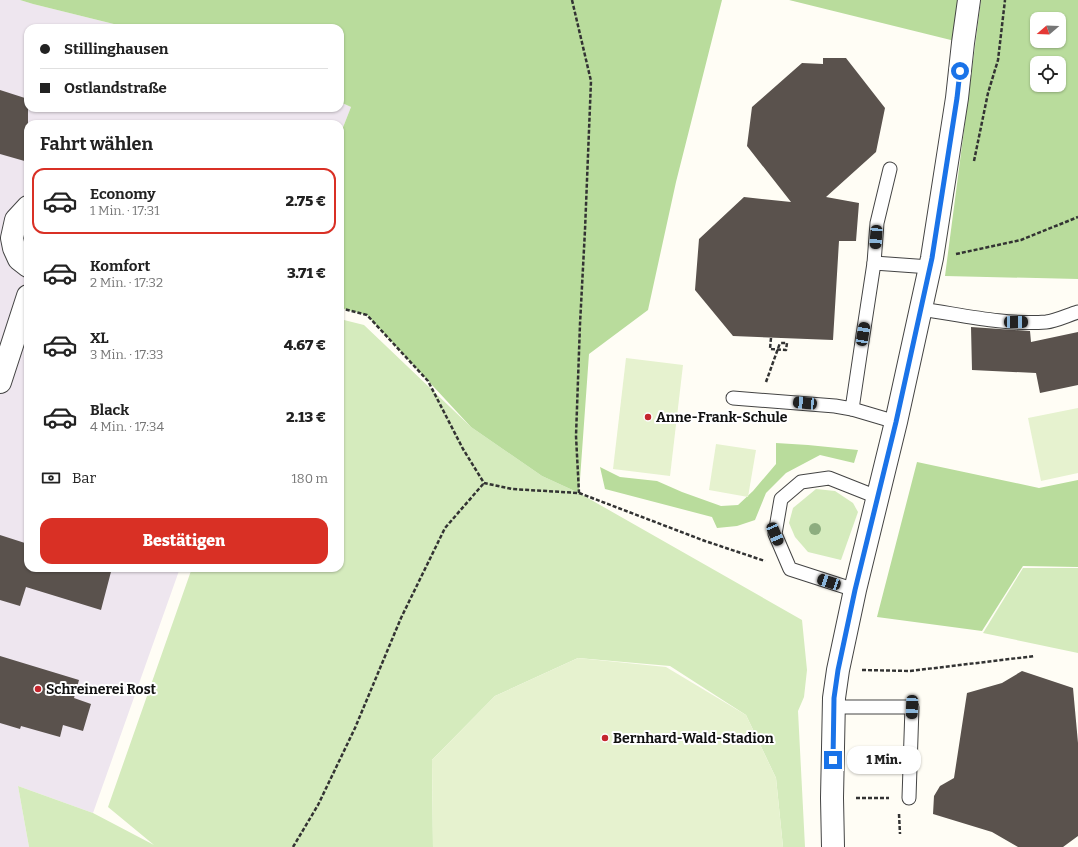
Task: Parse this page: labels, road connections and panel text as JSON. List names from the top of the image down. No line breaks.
{"places":["Anne-Frank-Schule","Schreinerei Rost","Bernhard-Wald-Stadion"],"north":"left","page":{"banner":["Stillinghausen","Ostlandstraße"],"heading":"Fahrt wählen","list":[{"name":"Economy","note":"1 Min. · 17:31","value":"2.75 €"},{"name":"Komfort","note":"2 Min. · 17:32","value":"3.71 €"},{"name":"XL","note":"3 Min. · 17:33","value":"4.67 €"},{"name":"Black","note":"4 Min. · 17:34","value":"2.13 €"}],"pay":["Bar","180 m"],"buttons":"Bestätigen","bubble":"1 Min."}}
